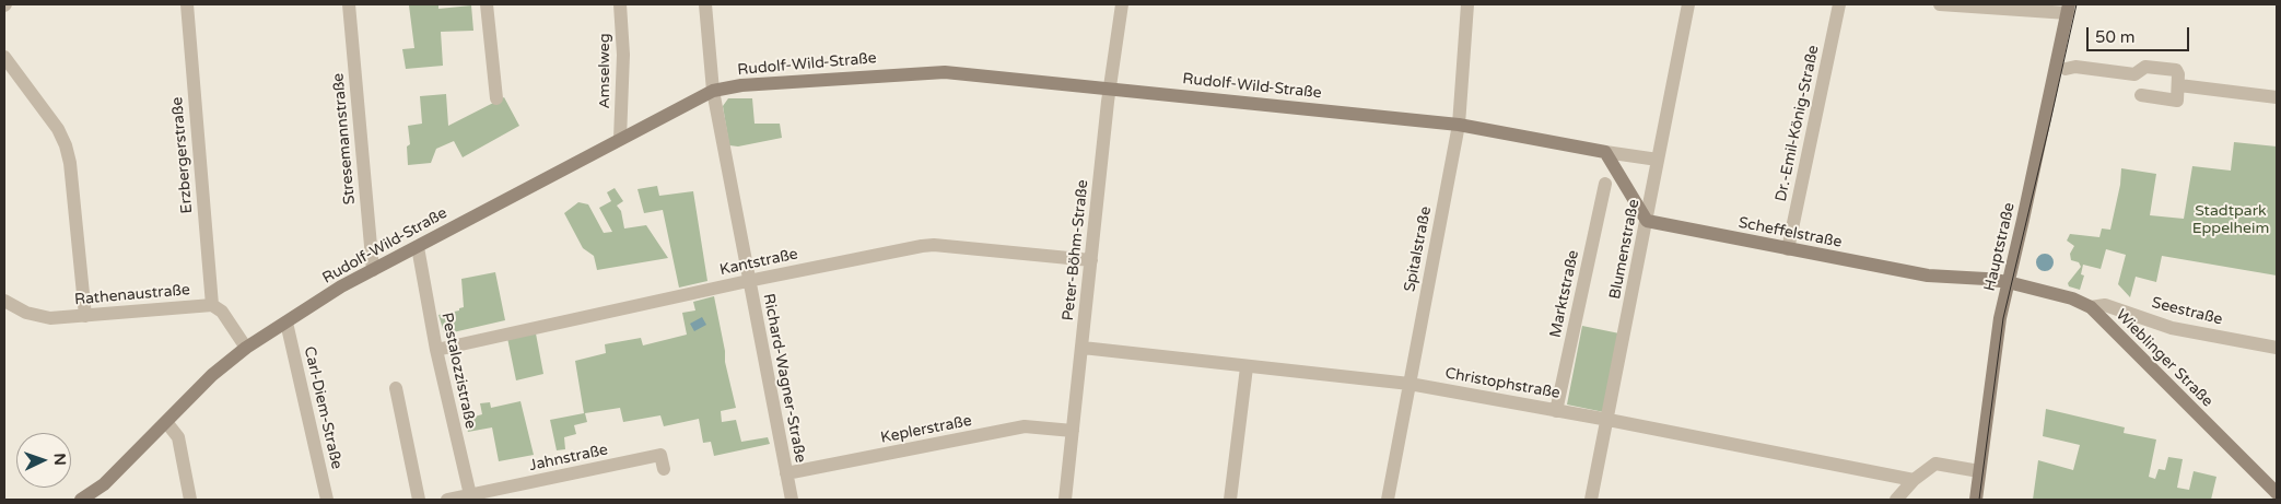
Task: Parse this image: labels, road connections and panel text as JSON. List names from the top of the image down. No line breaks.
{"streets":{"street":["Rudolf-Wild-Straße","Amselweg","Dr.-Emil-König-Straße","Stresemannstraße","Erzbergerstraße","Scheffelstraße","Hauptstraße","Spitalstraße","Blumenstraße","Peter-Böhm-Straße","Kantstraße","Marktstraße","Rathenaustraße","Seestraße","Wieblinger Straße","Pestalozzistraße","Richard-Wagner-Straße","Christophstraße","Carl-Diem-Straße","Keplerstraße","Jahnstraße"]},"crossings":[["Rudolf-Wild-Straße","Amselweg"],["Rudolf-Wild-Straße","Stresemannstraße"],["Rudolf-Wild-Straße","Spitalstraße"],["Rudolf-Wild-Straße","Blumenstraße"],["Rudolf-Wild-Straße","Peter-Böhm-Straße"],["Rudolf-Wild-Straße","Rathenaustraße"],["Rudolf-Wild-Straße","Pestalozzistraße"],["Rudolf-Wild-Straße","Richard-Wagner-Straße"],["Rudolf-Wild-Straße","Carl-Diem-Straße"],["Dr.-Emil-König-Straße","Scheffelstraße"],["Erzbergerstraße","Rathenaustraße"],["Scheffelstraße","Hauptstraße"],["Scheffelstraße","Blumenstraße"],["Scheffelstraße","Wieblinger Straße"],["Hauptstraße","Wieblinger Straße"],["Spitalstraße","Christophstraße"],["Blumenstraße","Christophstraße"],["Peter-Böhm-Straße","Kantstraße"],["Peter-Böhm-Straße","Christophstraße"],["Peter-Böhm-Straße","Keplerstraße"],["Kantstraße","Pestalozzistraße"],["Kantstraße","Richard-Wagner-Straße"],["Marktstraße","Christophstraße"],["Seestraße","Wieblinger Straße"],["Pestalozzistraße","Jahnstraße"],["Richard-Wagner-Straße","Keplerstraße"]],"parks":["Stadtpark Eppelheim"],"scale_bar":"50 m","north":"right"}
